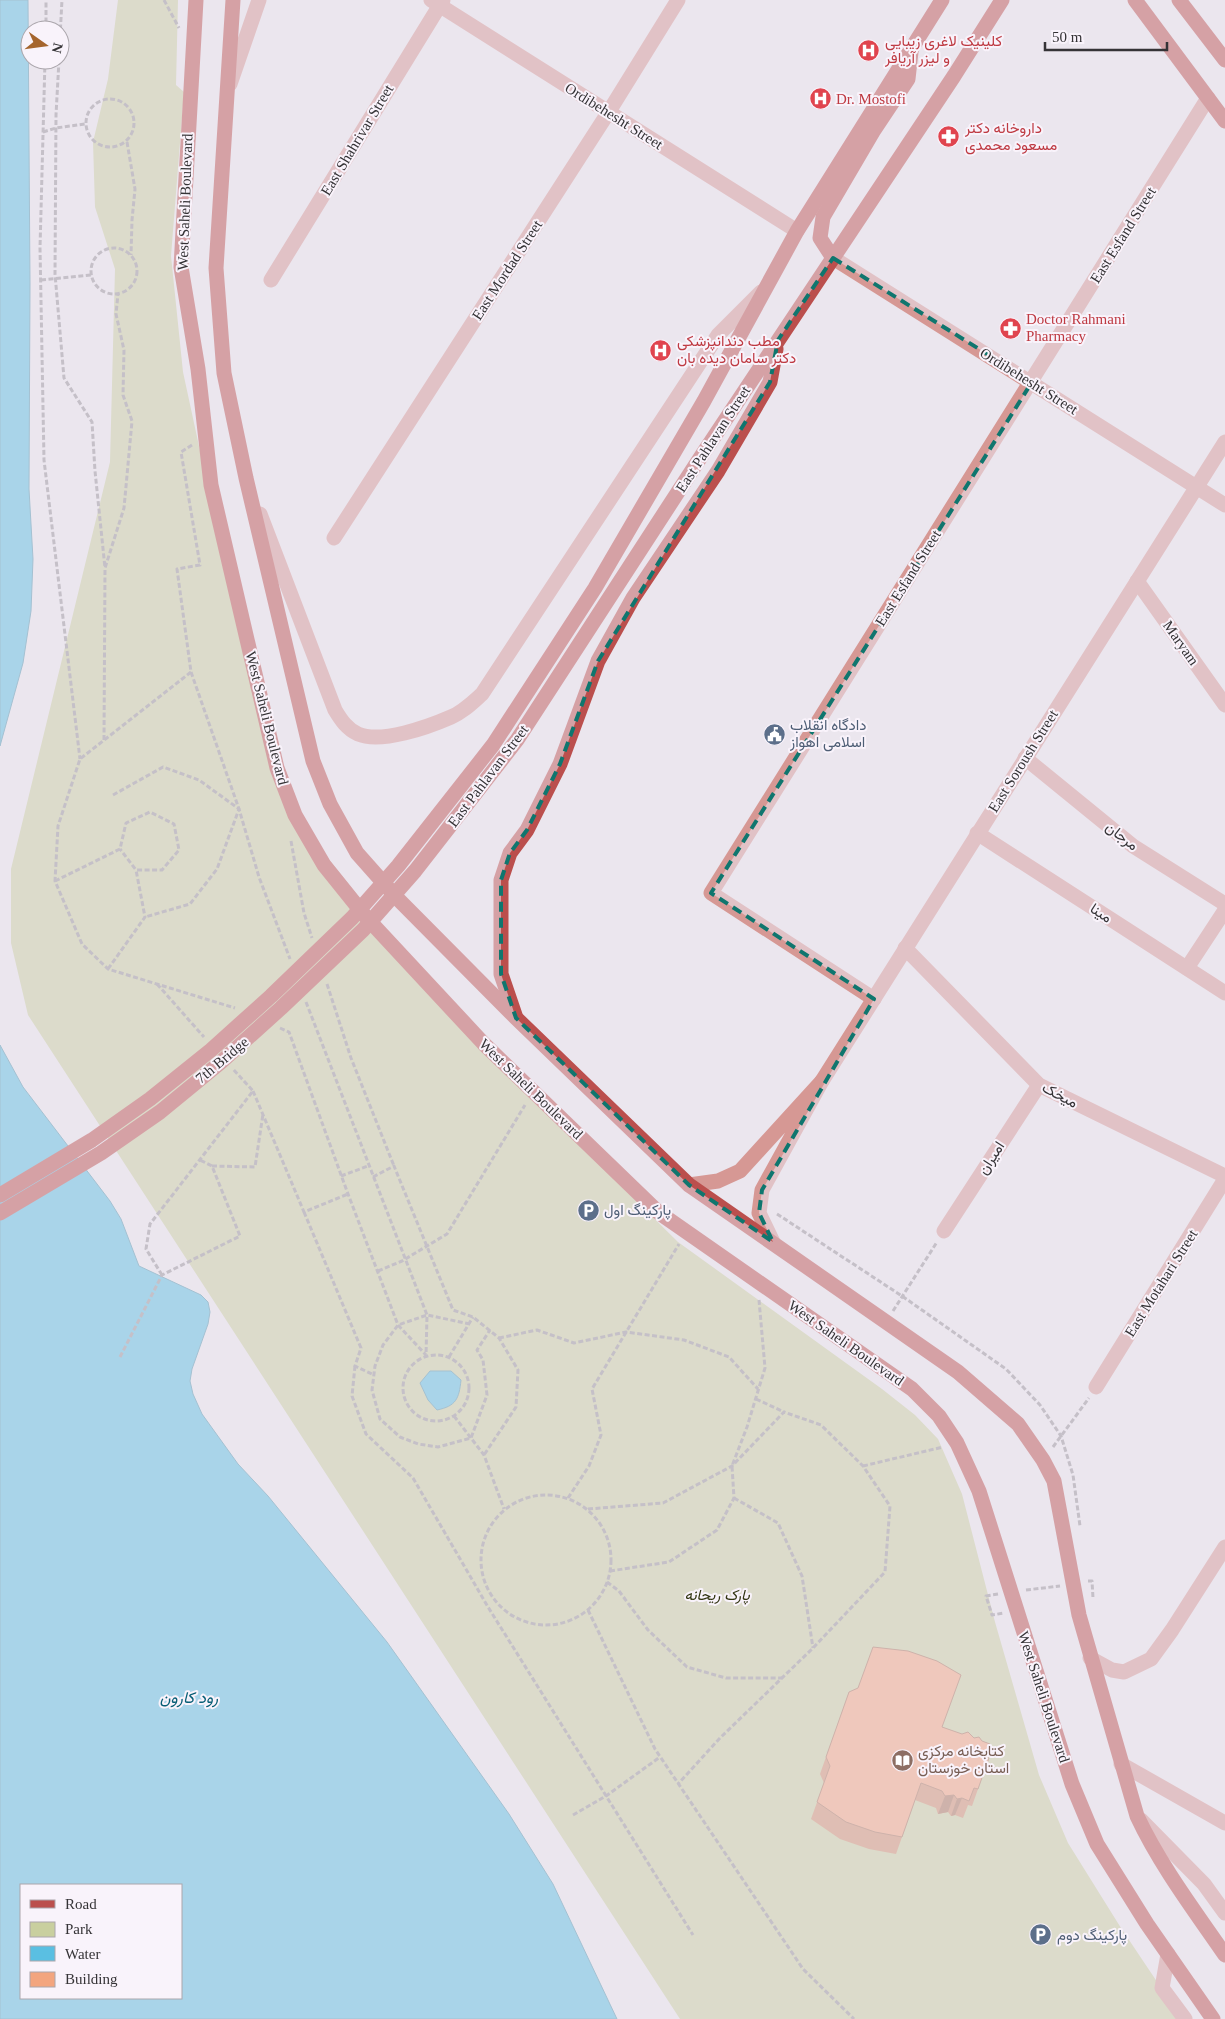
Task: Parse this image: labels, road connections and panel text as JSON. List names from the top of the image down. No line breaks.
{"streets":{"main road":["West Saheli Boulevard","East Pahlavan Street","7th Bridge"],"street":["Ordibehesht Street","East Shahrivar Street","East Esfand Street","East Mordad Street","Maryam","East Soroush Street","مرجان","مینا","میخک","امیران","East Motahari Street"]},"crossings":[["Ordibehesht Street","East Shahrivar Street"],["Ordibehesht Street","East Esfand Street"],["Ordibehesht Street","East Mordad Street"],["Ordibehesht Street","East Pahlavan Street"],["Ordibehesht Street","East Soroush Street"],["East Esfand Street","East Soroush Street"],["East Pahlavan Street","7th Bridge"],["Maryam","East Soroush Street"],["East Soroush Street","مرجان"],["East Soroush Street","مینا"],["East Soroush Street","میخک"],["میخک","امیران"],["میخک","East Motahari Street"]],"water":["رود کارون"],"parks":["پارک ریحانه"],"places":{"hospital":["کلینیک لاغری زیبایی و لیزر آریافر","Dr. Mostofi","مطب دندانپزشکی دکتر سامان دیده بان"],"pharmacy":["داروخانه دکتر مسعود محمدی","Doctor Rahmani Pharmacy"],"public building":["دادگاه انقلاب اسلامی اهواز"],"parking":["پارکینگ اول","پارکینگ دوم"],"library":["کتابخانه مرکزی استان خوزستان"]},"legend":["Road","Park","Water","Building"],"scale_bar":"50 m","north":"right"}
